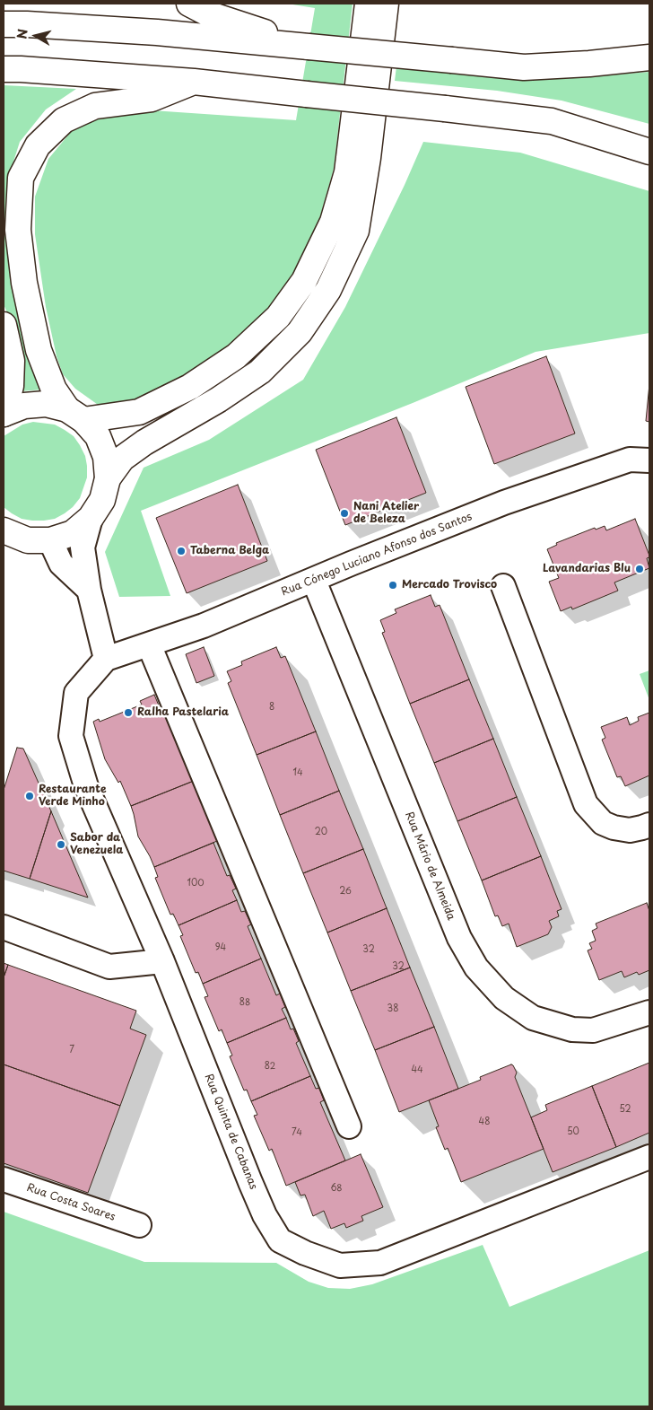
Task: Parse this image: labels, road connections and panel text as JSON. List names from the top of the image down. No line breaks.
{"streets":{"street":["Rua Cónego Luciano Afonso dos Santos","Rua Mário de Almeida","Rua Quinta de Cabanas","Rua Costa Soares"]},"crossings":[["Rua Cónego Luciano Afonso dos Santos","Rua Mário de Almeida"],["Rua Cónego Luciano Afonso dos Santos","Rua Quinta de Cabanas"]],"places":["Nani Atelier de Beleza","Taberna Belga","Lavandarias Blu","Mercado Trovisco","Ralha Pastelaria","Restaurante Verde Minho","Sabor da Venezuela"],"house_numbers":["8","14","20","100","26","94","32","32","88","38","7","82","44","52","48","50","74","68"],"north":"left"}
